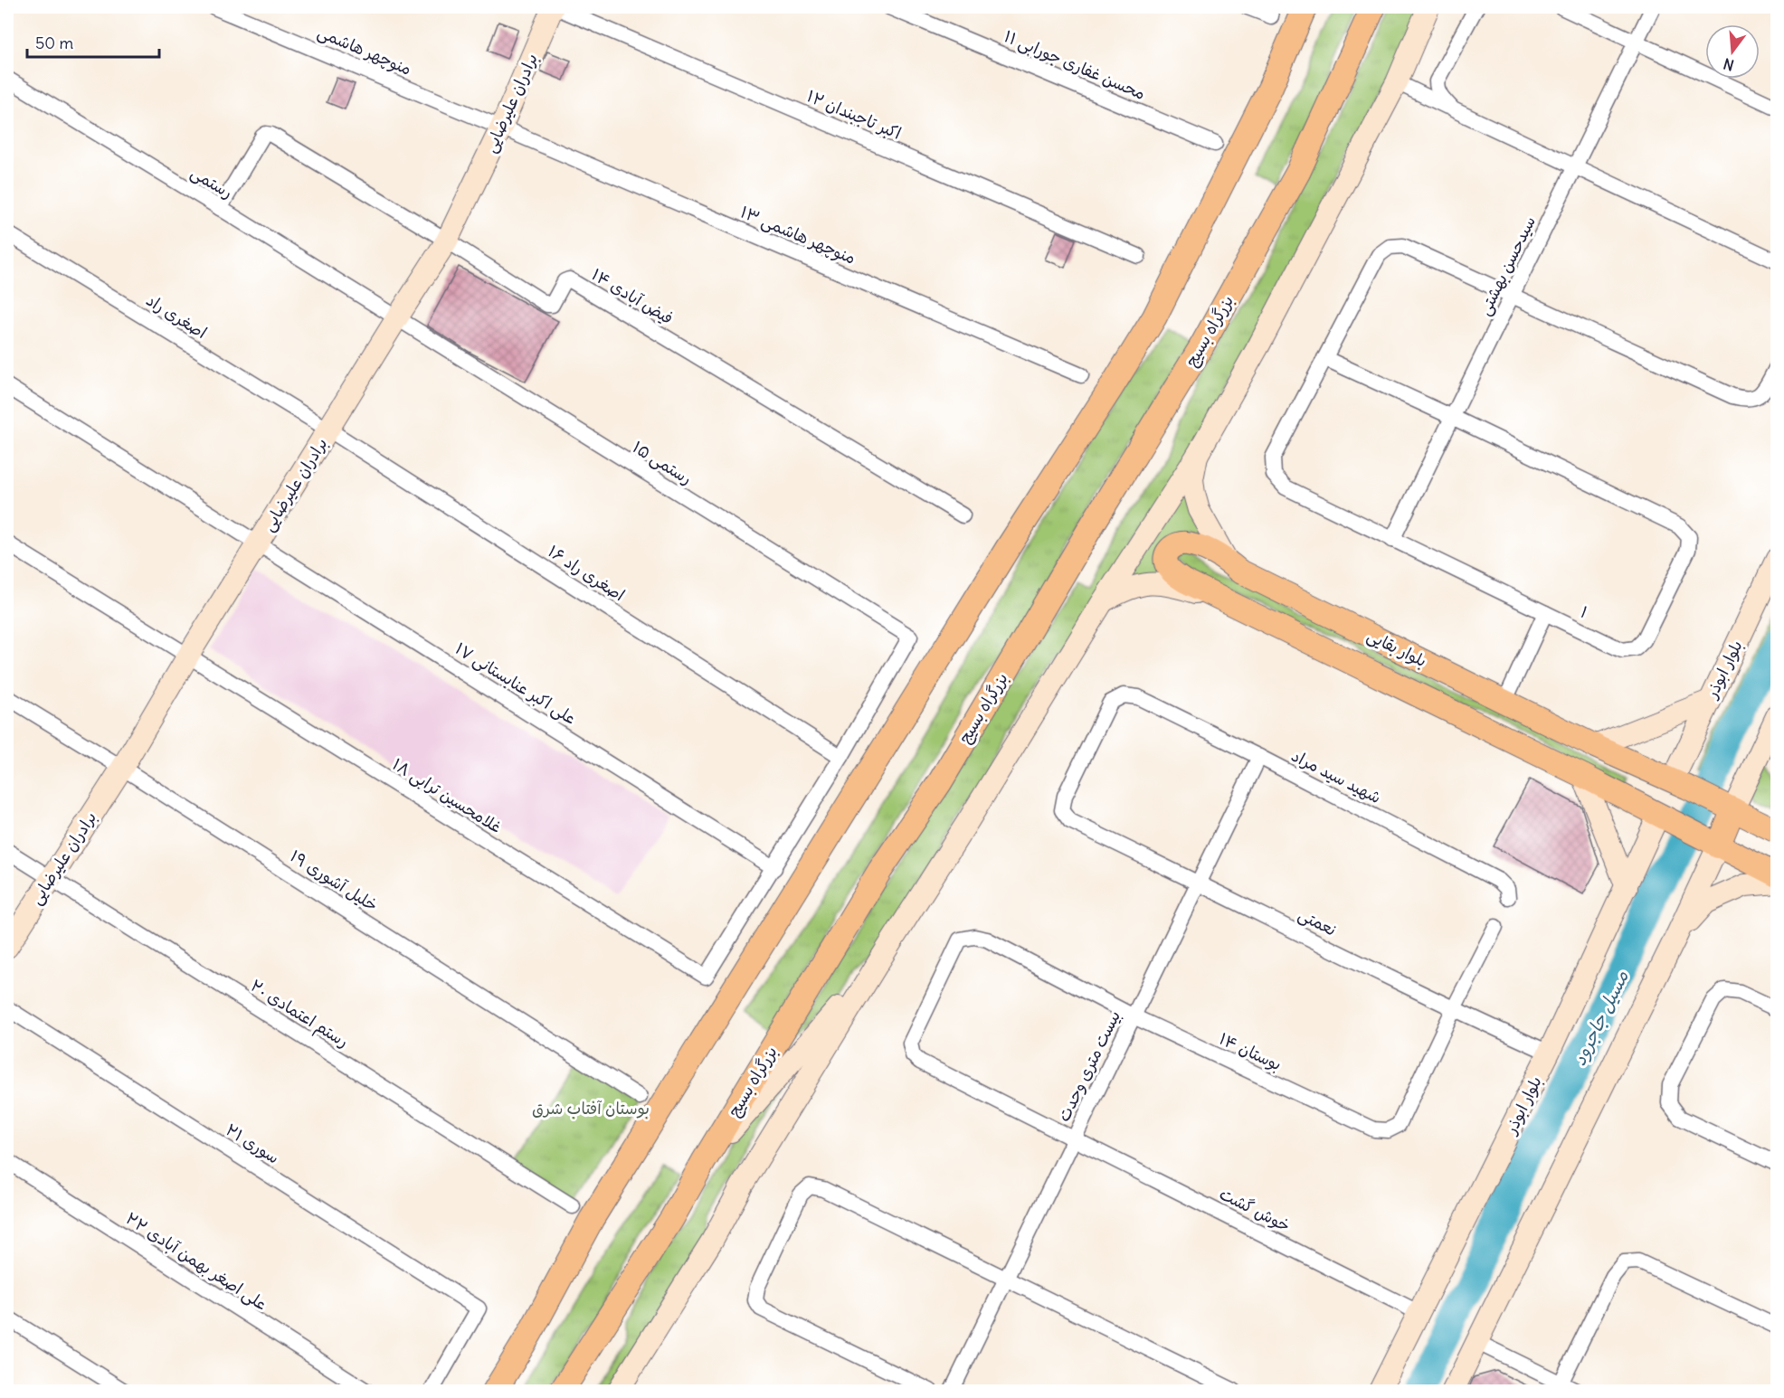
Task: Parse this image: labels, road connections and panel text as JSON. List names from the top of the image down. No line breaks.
{"streets":{"highway":["بزرگراه بسیج"],"main road":["برادران علیرضایی","بلوار بقایی","بلوار ابوذر"],"street":["منوچهر هاشمی","محسن غفاری جورابی ۱۱","اکبر تاجبندان ۱۲","رستمی","منوچهر هاشمی ۱۳","سیدحسن بهشتی","فیض آبادی ۱۴","اصغری راد","رستمی ۱۵","اصغری راد ۱۶","۱","علی اکبر عنابستانی ۱۷","شهید سید مراد","غلامحسین ترابی ۱۸","خلیل آشوری ۱۹","نعمتی","رستم اعتمادی ۲۰","بوستان ۱۴","بیست متری وحدت","سوری ۲۱","خوش گشت","علی اصغر بهمن آبادی ۲۲"]},"crossings":[["منوچهر هاشمی","برادران علیرضایی"],["منوچهر هاشمی","منوچهر هاشمی ۱۳"],["برادران علیرضایی","اکبر تاجبندان ۱۲"],["برادران علیرضایی","رستمی"],["برادران علیرضایی","منوچهر هاشمی ۱۳"],["برادران علیرضایی","فیض آبادی ۱۴"],["برادران علیرضایی","اصغری راد"],["برادران علیرضایی","رستمی ۱۵"],["برادران علیرضایی","اصغری راد ۱۶"],["برادران علیرضایی","علی اکبر عنابستانی ۱۷"],["برادران علیرضایی","غلامحسین ترابی ۱۸"],["برادران علیرضایی","خلیل آشوری ۱۹"],["برادران علیرضایی","رستم اعتمادی ۲۰"],["رستمی","فیض آبادی ۱۴"],["رستمی","رستمی ۱۵"],["سیدحسن بهشتی","۱"],["اصغری راد","اصغری راد ۱۶"],["رستمی ۱۵","اصغری راد ۱۶"],["بلوار بقایی","بلوار ابوذر"],["بلوار ابوذر","نعمتی"],["بلوار ابوذر","خوش گشت"],["علی اکبر عنابستانی ۱۷","غلامحسین ترابی ۱۸"],["شهید سید مراد","نعمتی"],["شهید سید مراد","بیست متری وحدت"],["نعمتی","بوستان ۱۴"],["نعمتی","بیست متری وحدت"],["بوستان ۱۴","بیست متری وحدت"],["بوستان ۱۴","خوش گشت"],["بیست متری وحدت","خوش گشت"]],"water":["مسیل جاجرود"],"parks":["بوستان آفتاب شرق"],"scale_bar":"50 m","north":"bottom"}
